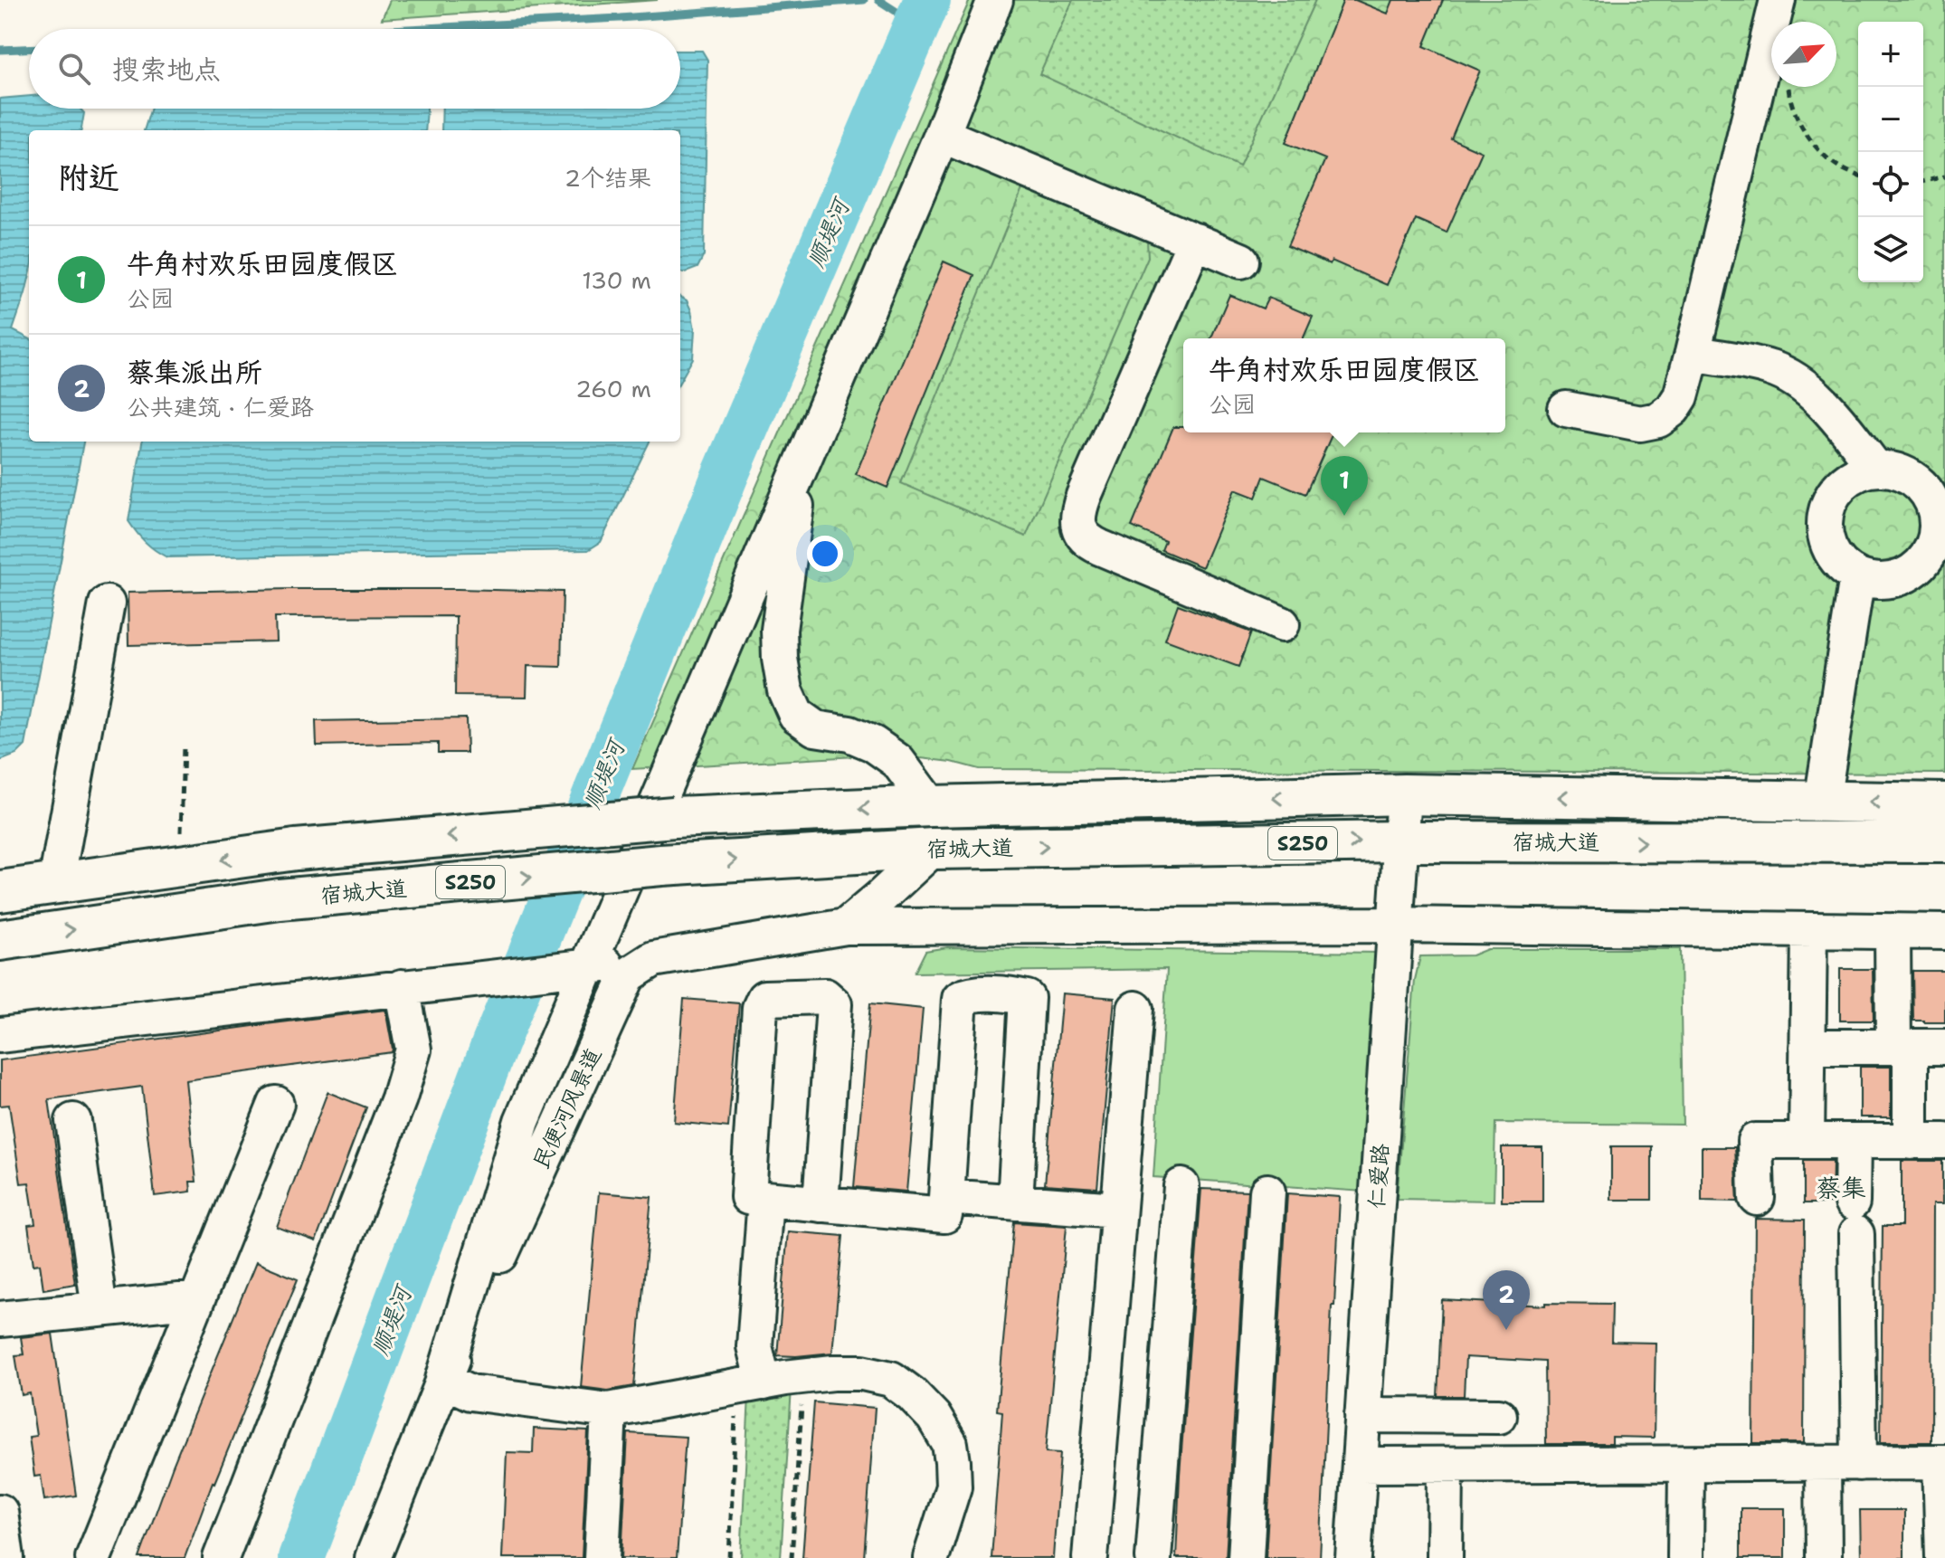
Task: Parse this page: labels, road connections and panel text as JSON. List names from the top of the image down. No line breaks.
{"streets":{"main road":["宿城大道","S250"],"street":["民便河风景道","仁爱路"]},"crossings":[["宿城大道","仁爱路"],["民便河风景道","仁爱路"]],"districts":["蔡集"],"water":["顺堤河"],"north":"top right","page":{"map_buttons":["+","−"],"search":"搜索地点","heading":["附近","2个结果"],"list":[{"mark":"1","name":"牛角村欢乐田园度假区","note":"公园","value":"130 m"},{"mark":"2","name":"蔡集派出所","note":"公共建筑 · 仁爱路","value":"260 m"}],"popup":["牛角村欢乐田园度假区","公园"],"pins":["1","2"]}}
